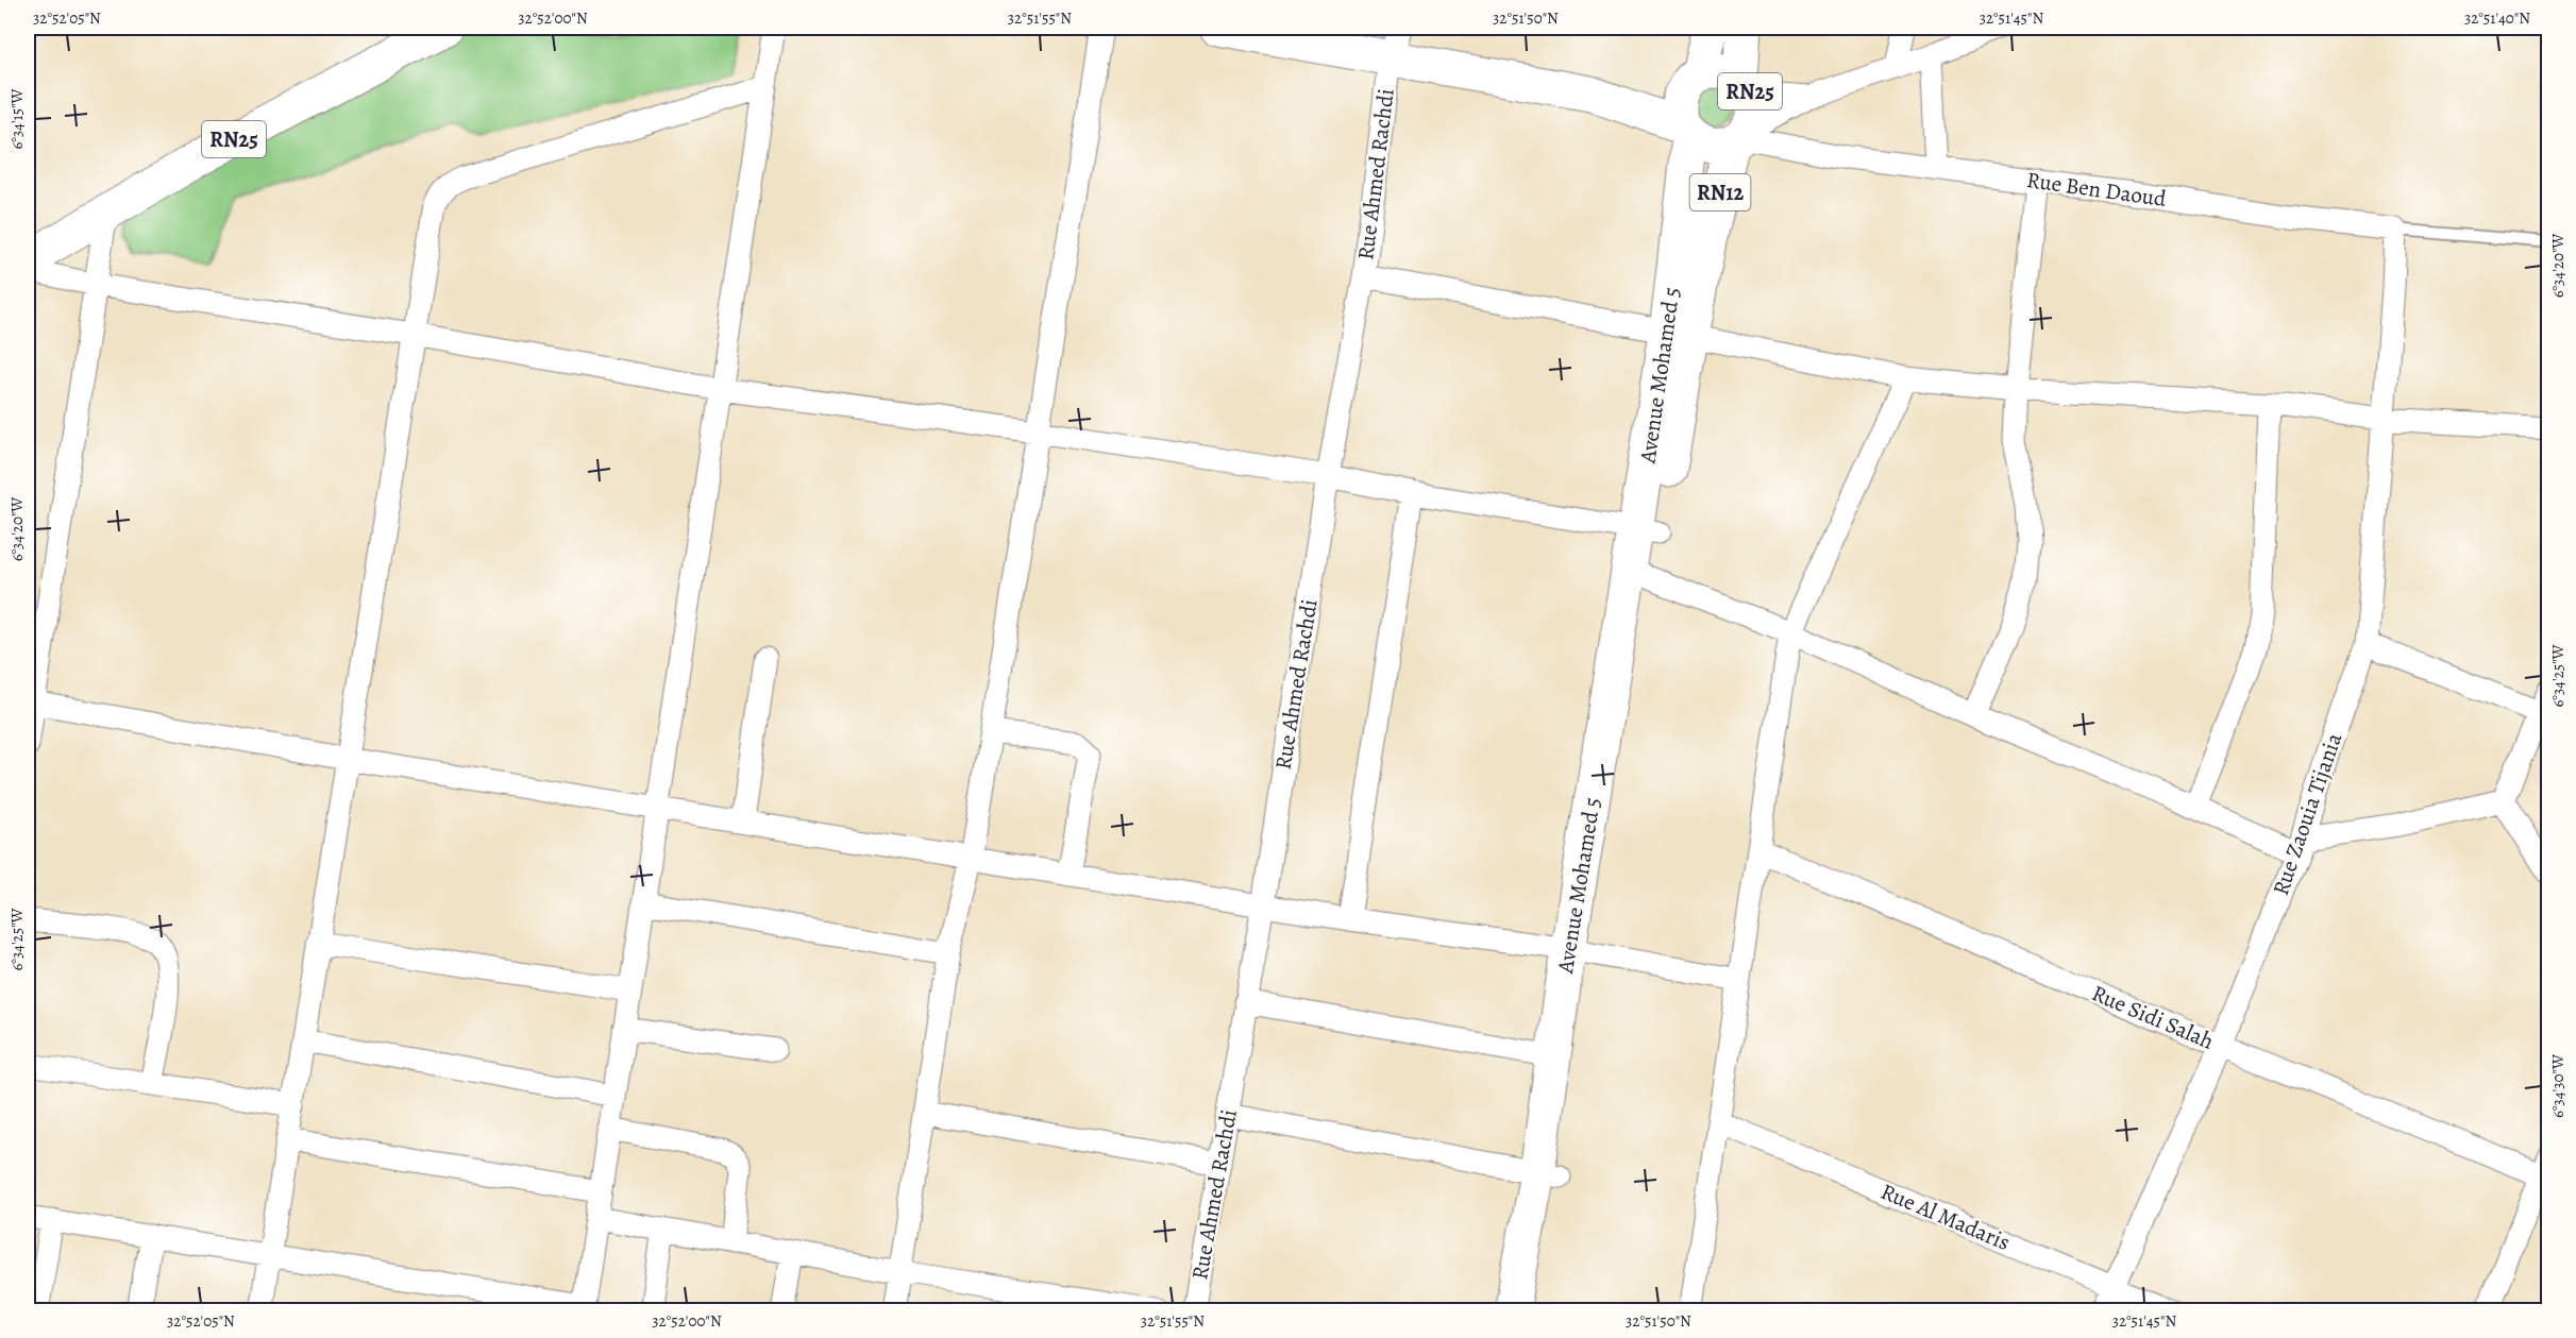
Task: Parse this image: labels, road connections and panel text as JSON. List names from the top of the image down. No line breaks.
{"streets":{"main road":["RN25","RN12","Avenue Mohamed 5"],"street":["Rue Ahmed Rachdi","Rue Ben Daoud","Rue Zaouia Tijania","Rue Sidi Salah","Rue Al Madaris"]},"crossings":[["RN25","Rue Ahmed Rachdi"],["RN25","Rue Ben Daoud"],["RN25","RN12"],["Rue Ben Daoud","RN12"],["Rue Ben Daoud","Rue Zaouia Tijania"],["RN12","Avenue Mohamed 5"],["Rue Zaouia Tijania","Rue Sidi Salah"],["Rue Zaouia Tijania","Rue Al Madaris"]],"coordinates":["32°52'05\"N","32°52'00\"N","32°51'55\"N","32°51'50\"N","32°51'45\"N","32°51'40\"N","6°34'15\"W","6°34'20\"W","6°34'25\"W","6°34'30\"W"]}
